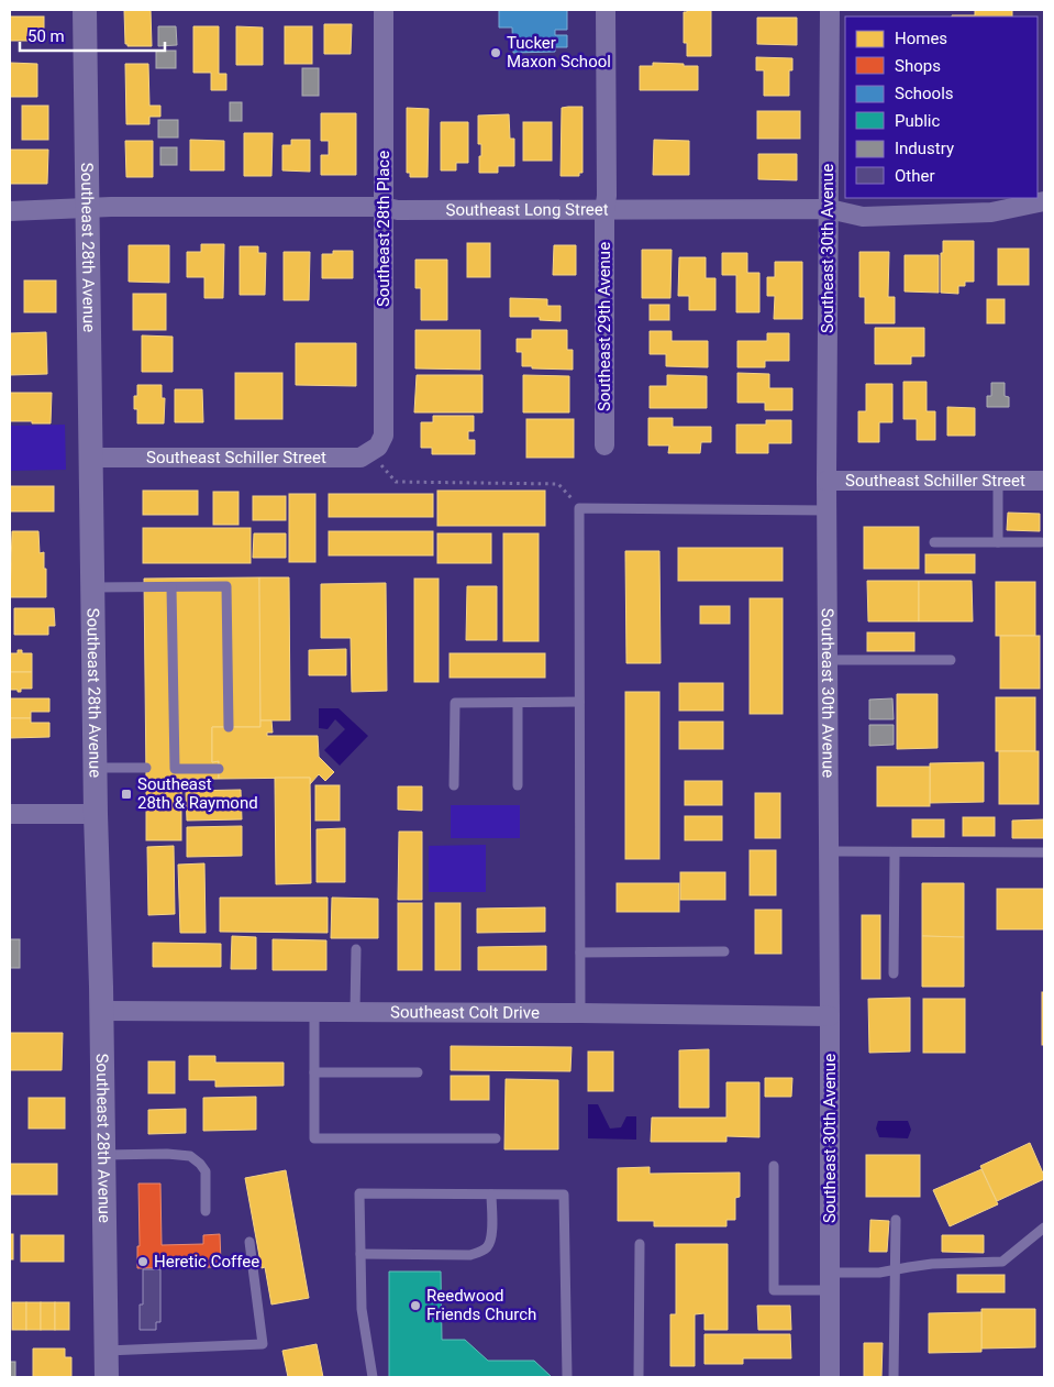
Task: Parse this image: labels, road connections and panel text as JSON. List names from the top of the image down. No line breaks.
{"streets":{"street":["Southeast Long Street","Southeast 28th Place","Southeast 28th Avenue","Southeast 30th Avenue","Southeast 29th Avenue","Southeast Schiller Street","Southeast Colt Drive"]},"crossings":[["Southeast Long Street","Southeast 28th Place"],["Southeast Long Street","Southeast 28th Avenue"],["Southeast Long Street","Southeast 30th Avenue"],["Southeast Long Street","Southeast 29th Avenue"],["Southeast 28th Place","Southeast Schiller Street"],["Southeast 28th Avenue","Southeast Schiller Street"],["Southeast 28th Avenue","Southeast Colt Drive"],["Southeast 30th Avenue","Southeast Schiller Street"],["Southeast 30th Avenue","Southeast Colt Drive"]],"places":{"other":["Tucker Maxon School","Heretic Coffee","Reedwood Friends Church"],"transit":["Southeast 28th & Raymond"]},"legend":["Homes","Shops","Schools","Public","Industry","Other"],"scale_bar":"50 m"}
